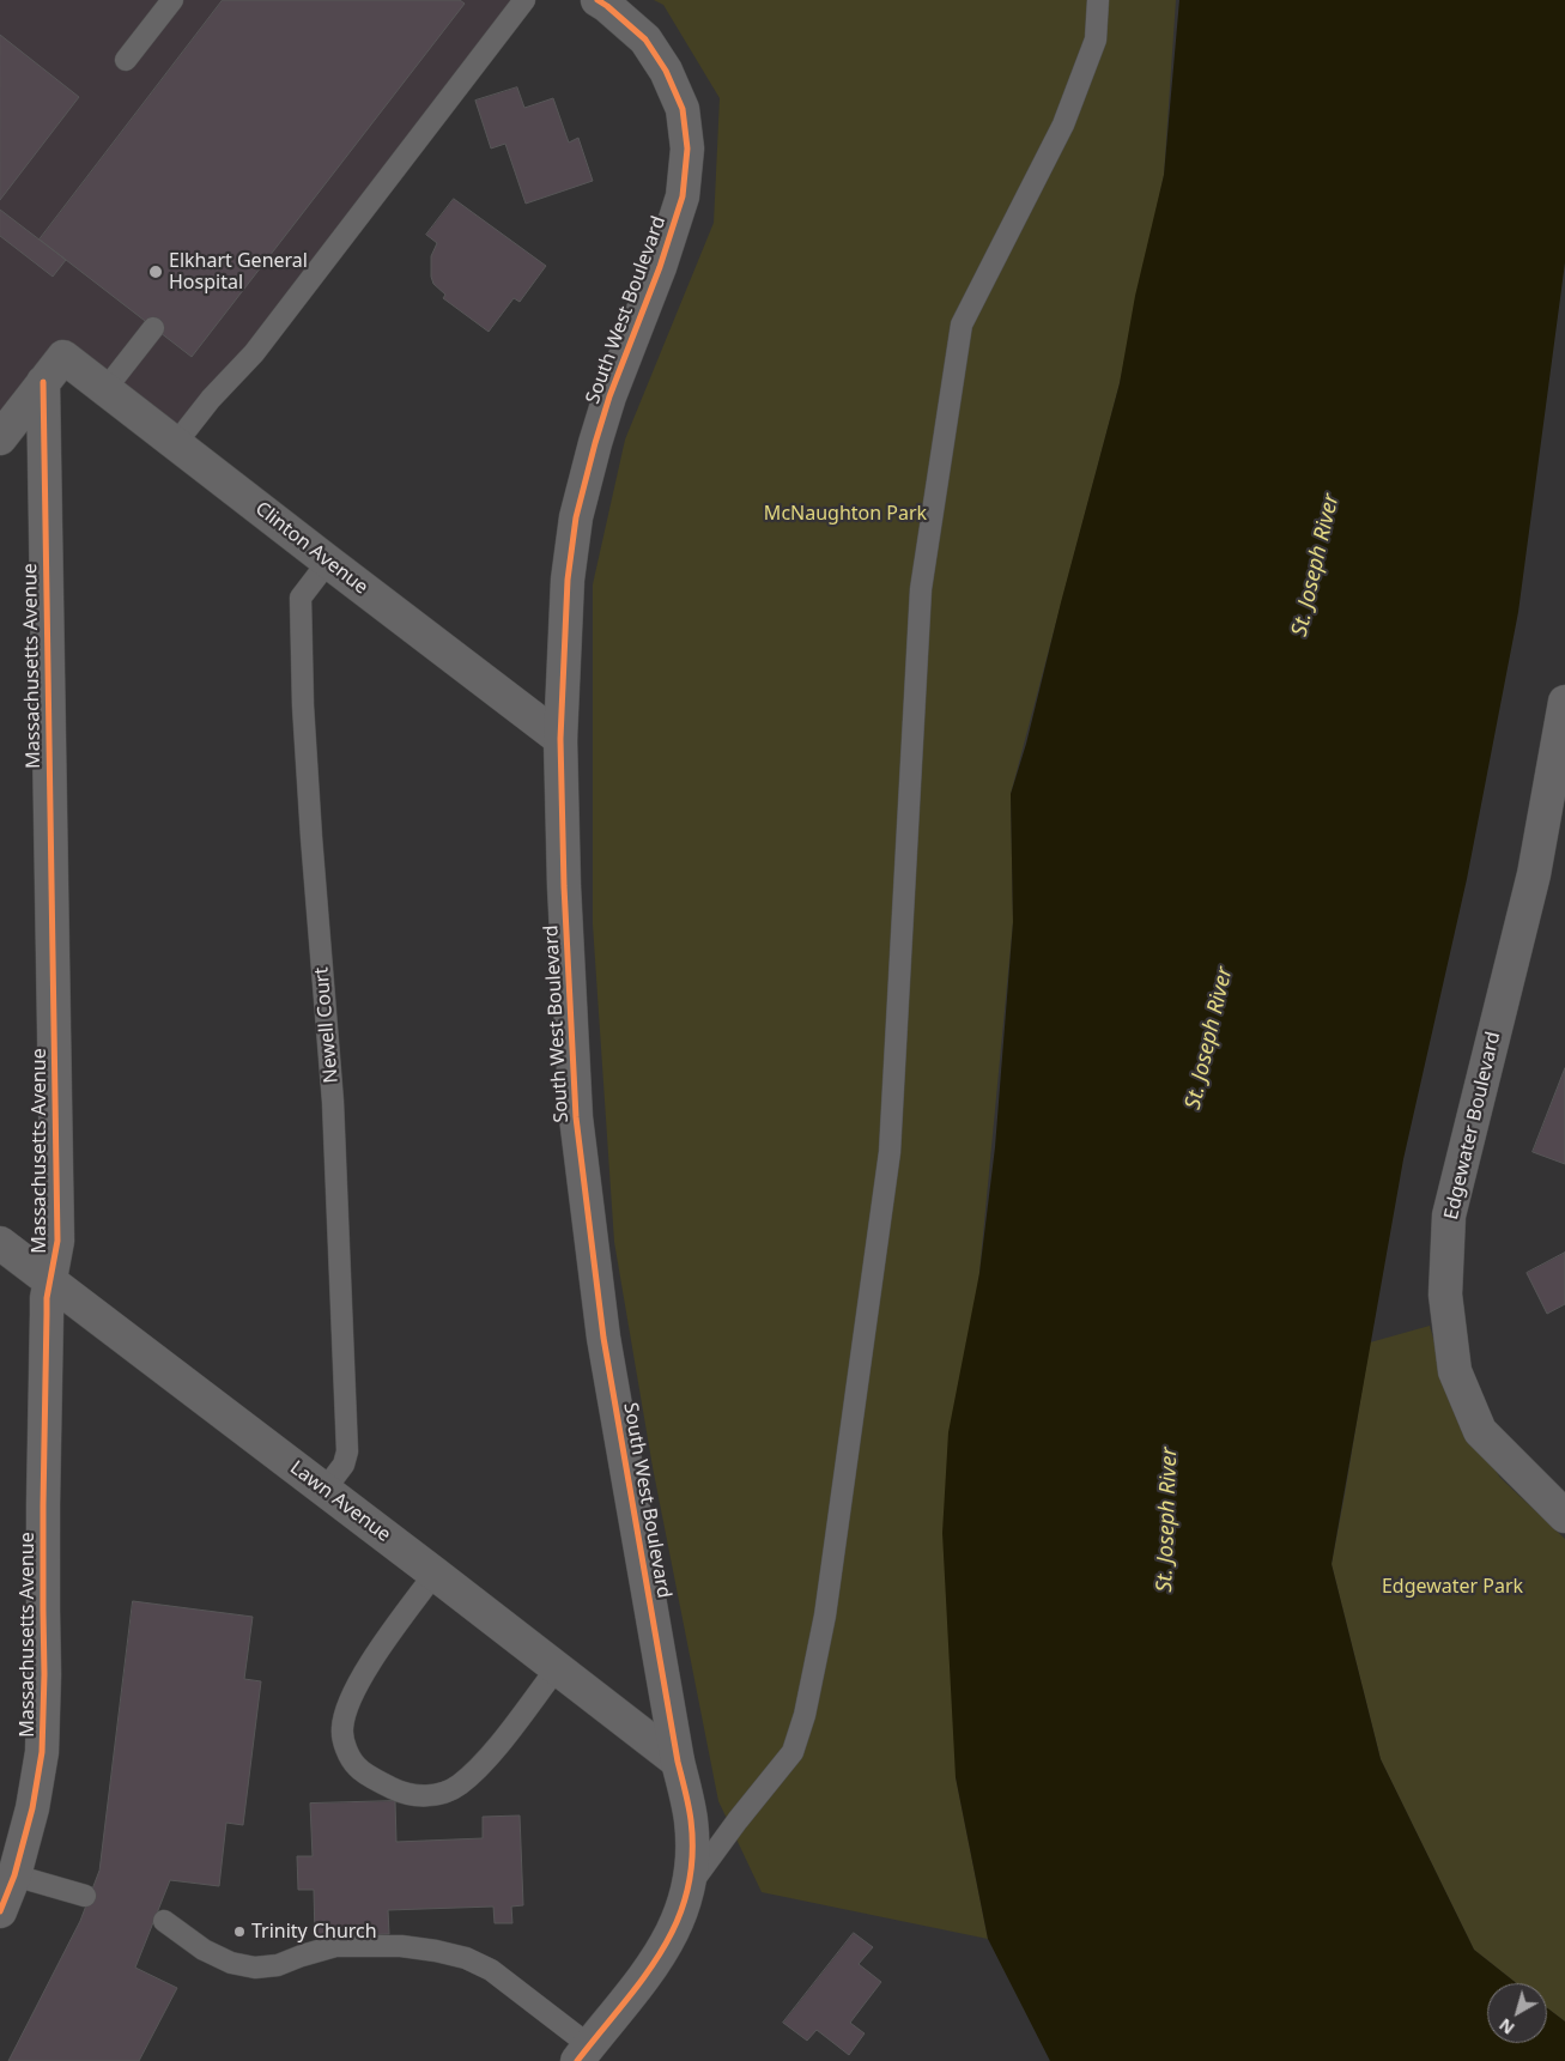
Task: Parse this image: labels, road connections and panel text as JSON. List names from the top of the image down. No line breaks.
{"streets":{"street":["South West Boulevard","Clinton Avenue","Massachusetts Avenue","Edgewater Boulevard","Lawn Avenue"],"lane":["Newell Court"]},"crossings":[["South West Boulevard","Clinton Avenue"],["South West Boulevard","Lawn Avenue"],["Clinton Avenue","Massachusetts Avenue"],["Clinton Avenue","Newell Court"],["Massachusetts Avenue","Lawn Avenue"],["Newell Court","Lawn Avenue"]],"water":["St. Joseph River"],"parks":["McNaughton Park","Edgewater Park"],"places":["Elkhart General Hospital","Trinity Church"],"north":"bottom left"}
